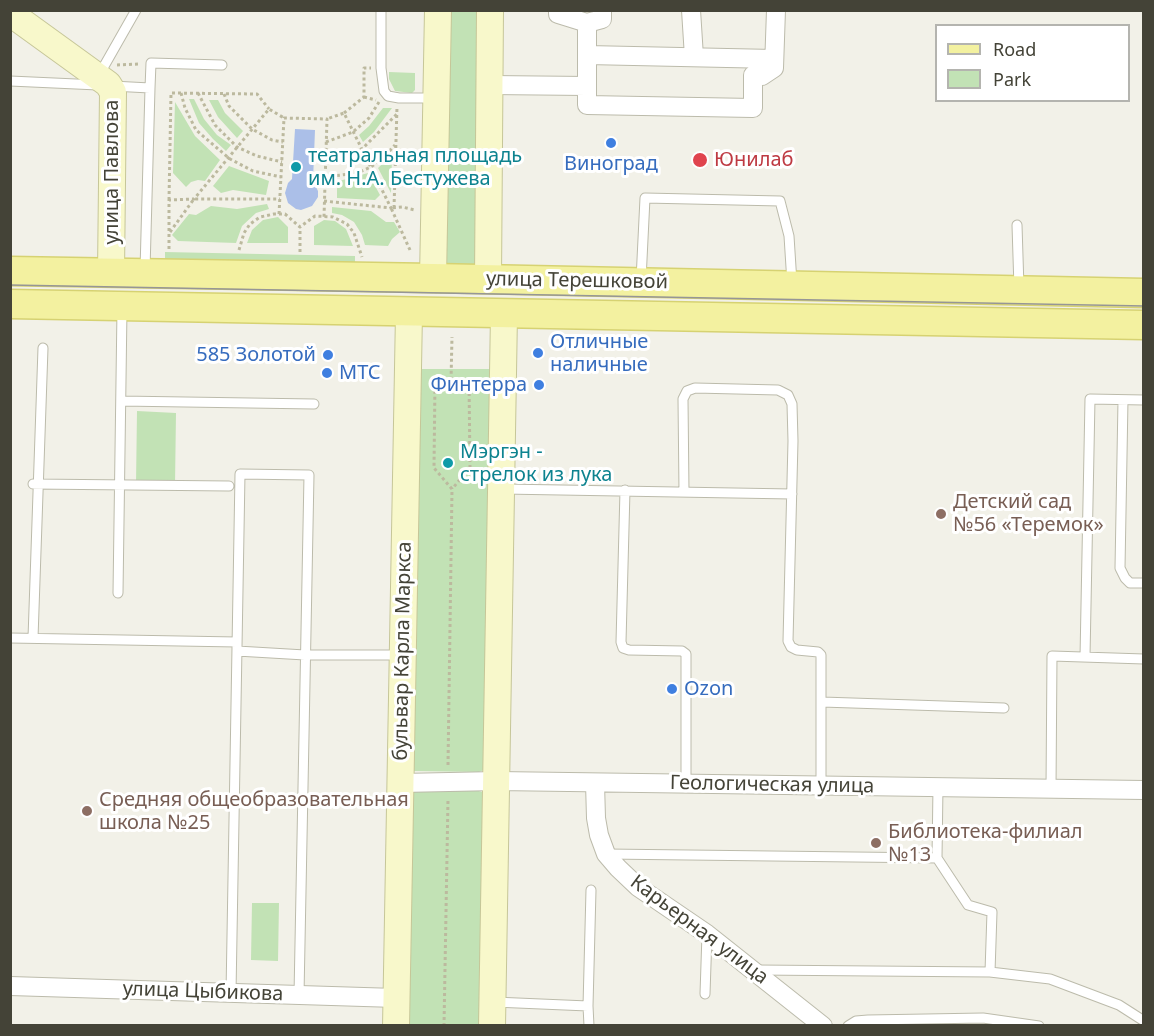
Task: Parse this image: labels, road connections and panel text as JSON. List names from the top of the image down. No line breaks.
{"streets":{"main road":["улица Терешковой"],"street":["улица Павлова","бульвар Карла Маркса","Геологическая улица","Карьерная улица","улица Цыбикова"]},"crossings":[["улица Павлова","улица Терешковой"],["улица Терешковой","бульвар Карла Маркса"],["бульвар Карла Маркса","Геологическая улица"],["бульвар Карла Маркса","улица Цыбикова"],["Геологическая улица","Карьерная улица"]],"places":["Виноград","Юнилаб","театральная площадь им. Н.А. Бестужева","Отличные наличные","585 Золотой","МТС","Финтерра","Мэргэн - стрелок из лука","Детский сад №56 «Теремок»","Ozon","Средняя общеобразовательная школа №25","Библиотека-филиал №13"],"legend":["Road","Park"]}
